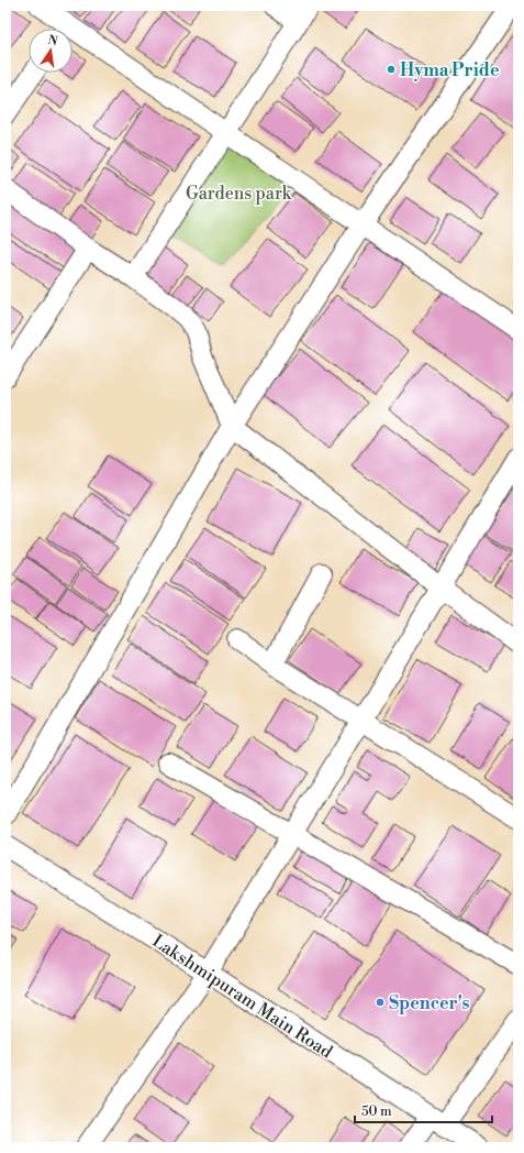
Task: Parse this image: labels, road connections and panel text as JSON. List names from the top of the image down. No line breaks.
{"streets":{"street":["Lakshmipuram Main Road"]},"parks":["Gardens park"],"places":["Hyma Pride","Spencer's"],"scale_bar":"50 m","north":"top"}
